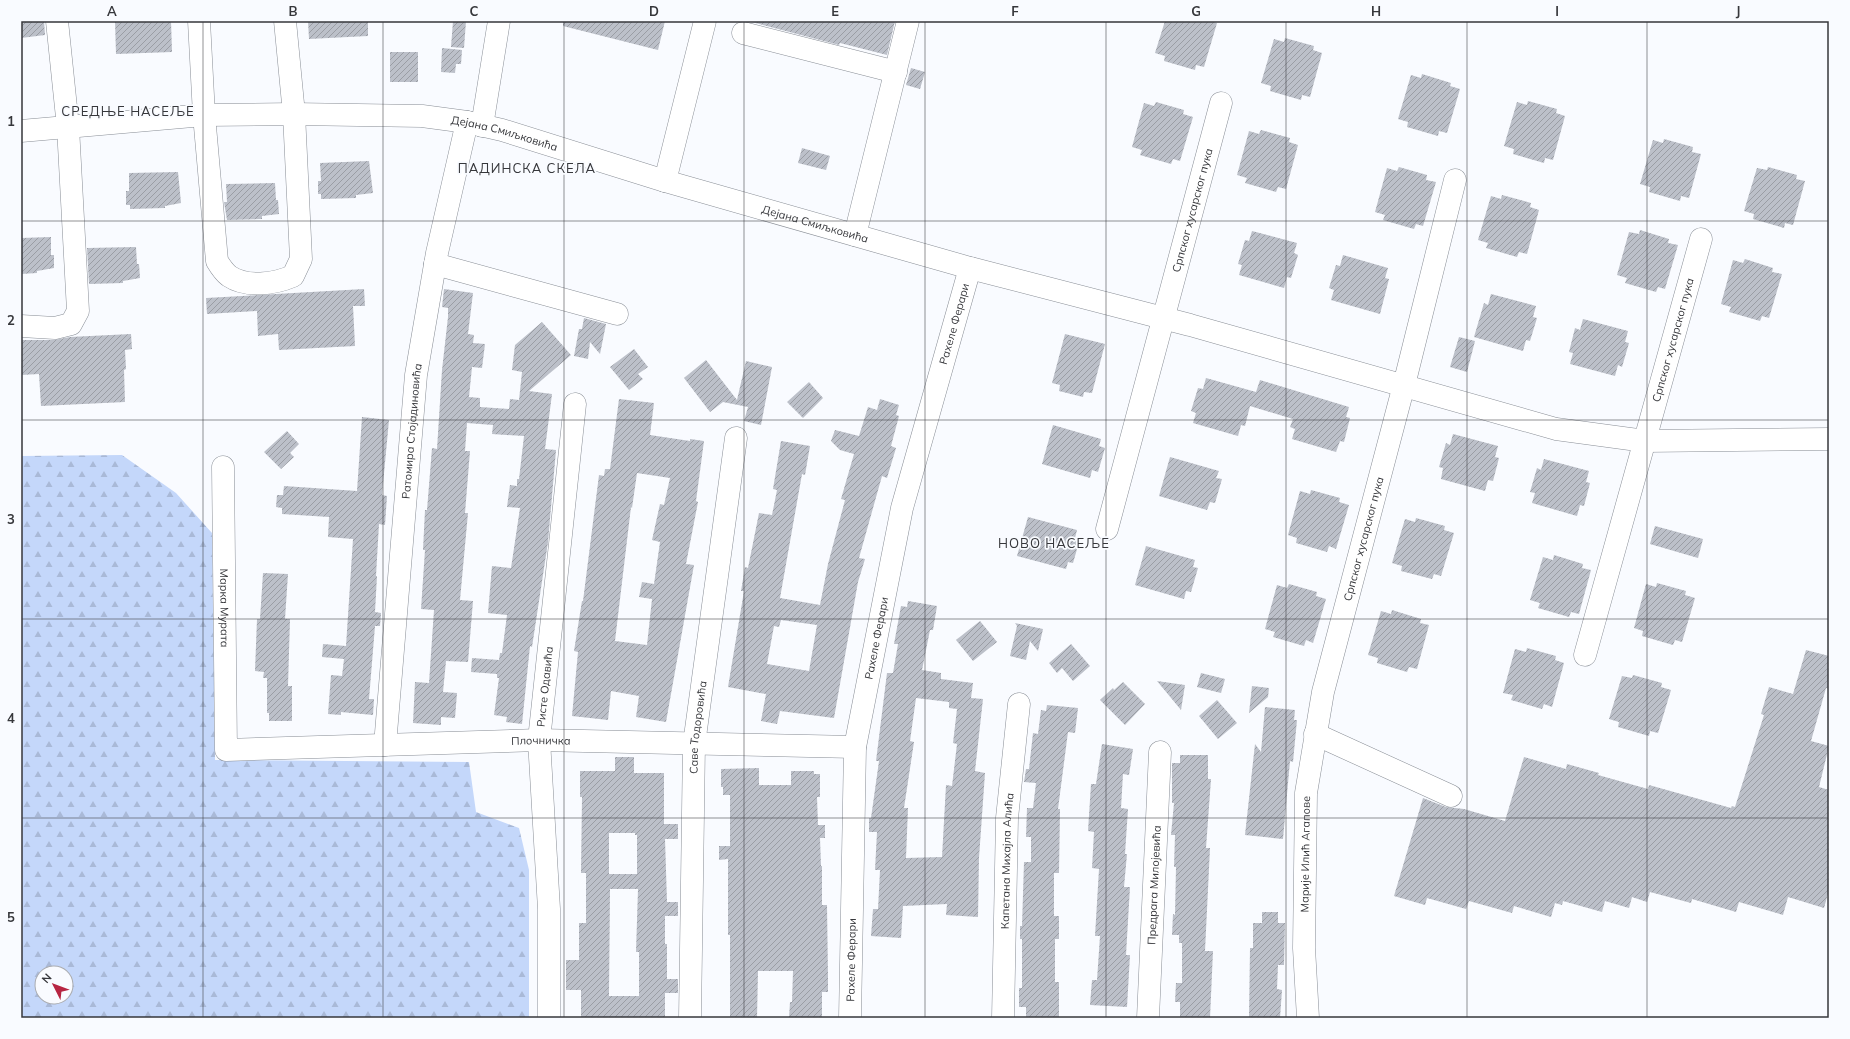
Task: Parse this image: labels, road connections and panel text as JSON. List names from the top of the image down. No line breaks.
{"streets":{"street":["Дејана Смиљковића","Српског хусарског пука","Рахеле Ферари","Ратомира Стојадиновића","Марка Мурата","Ристе Одавића","Саве Тодоровића","Плочничка","Марије Илић Агапове","Капетана Михајла Алића","Предрага Милојевића"]},"crossings":[["Дејана Смиљковића","Рахеле Ферари"],["Дејана Смиљковића","Ратомира Стојадиновића"],["Српског хусарског пука","Марије Илић Агапове"],["Рахеле Ферари","Плочничка"],["Ратомира Стојадиновића","Плочничка"],["Марка Мурата","Плочничка"],["Ристе Одавића","Плочничка"],["Саве Тодоровића","Плочничка"]],"districts":["СРЕДЊЕ НАСЕЉЕ","ПАДИНСКА СКЕЛА","НОВО НАСЕЉЕ"],"north":"top left","grid":{"columns":["A","B","C","D","E","F","G","H","I","J"],"rows":["1","2","3","4","5"]}}
